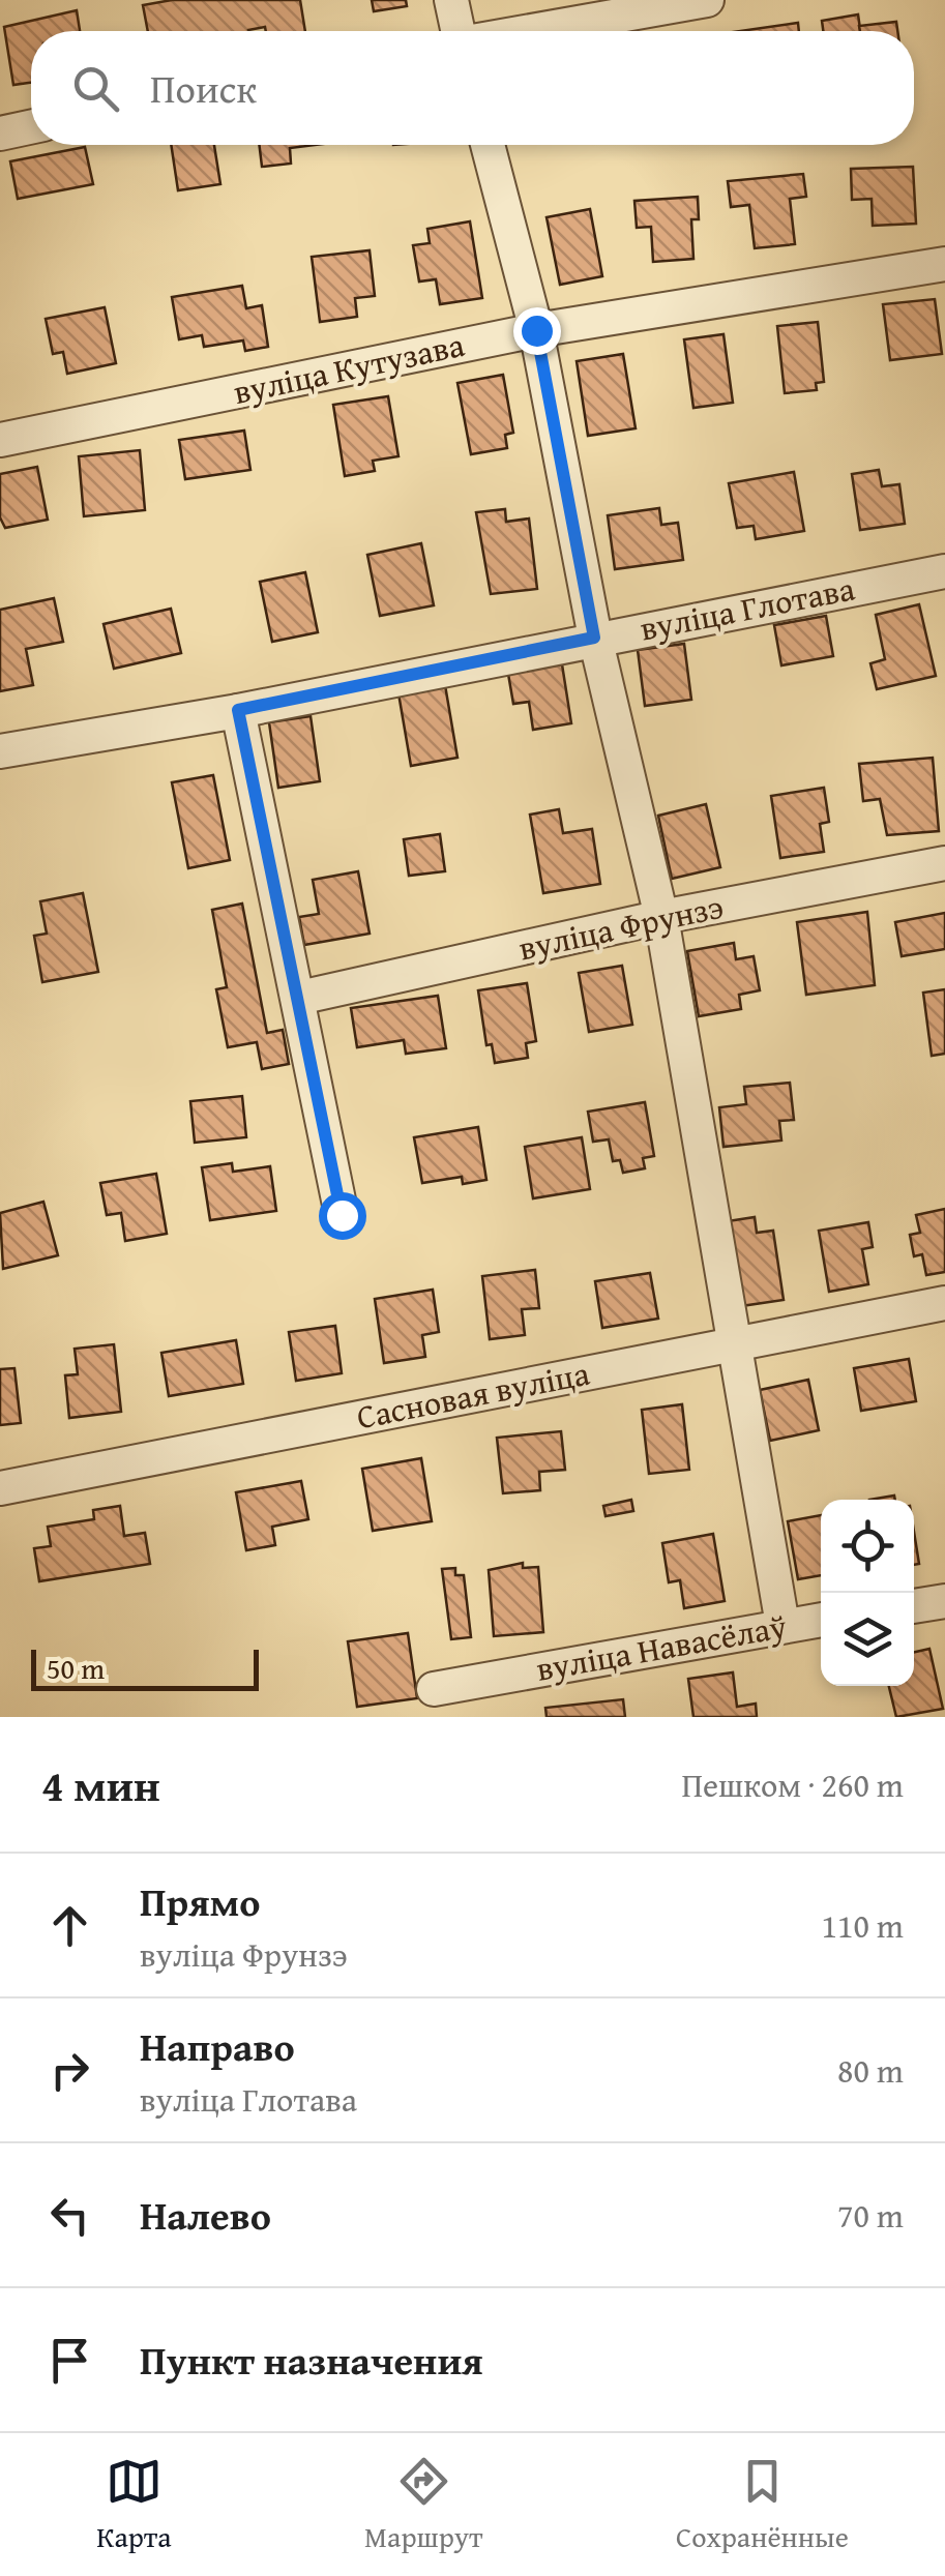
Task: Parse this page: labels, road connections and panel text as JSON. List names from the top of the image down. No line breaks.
{"streets":{"street":["вуліца Кутузава","вуліца Глотава","вуліца Фрунзэ","Сасновая вуліца","вуліца Навасёлаў"]},"scale_bar":"50 m","page":{"search":"Поиск","scale":"50 m","heading":["4 мин","Пешком · 260 m"],"list":[["Прямо","вуліца Фрунзэ","110 m"],["Направо","вуліца Глотава","80 m"],["Налево","70 m"],"Пункт назначения"],"nav":["Карта","Маршрут","Сохранённые"]}}
